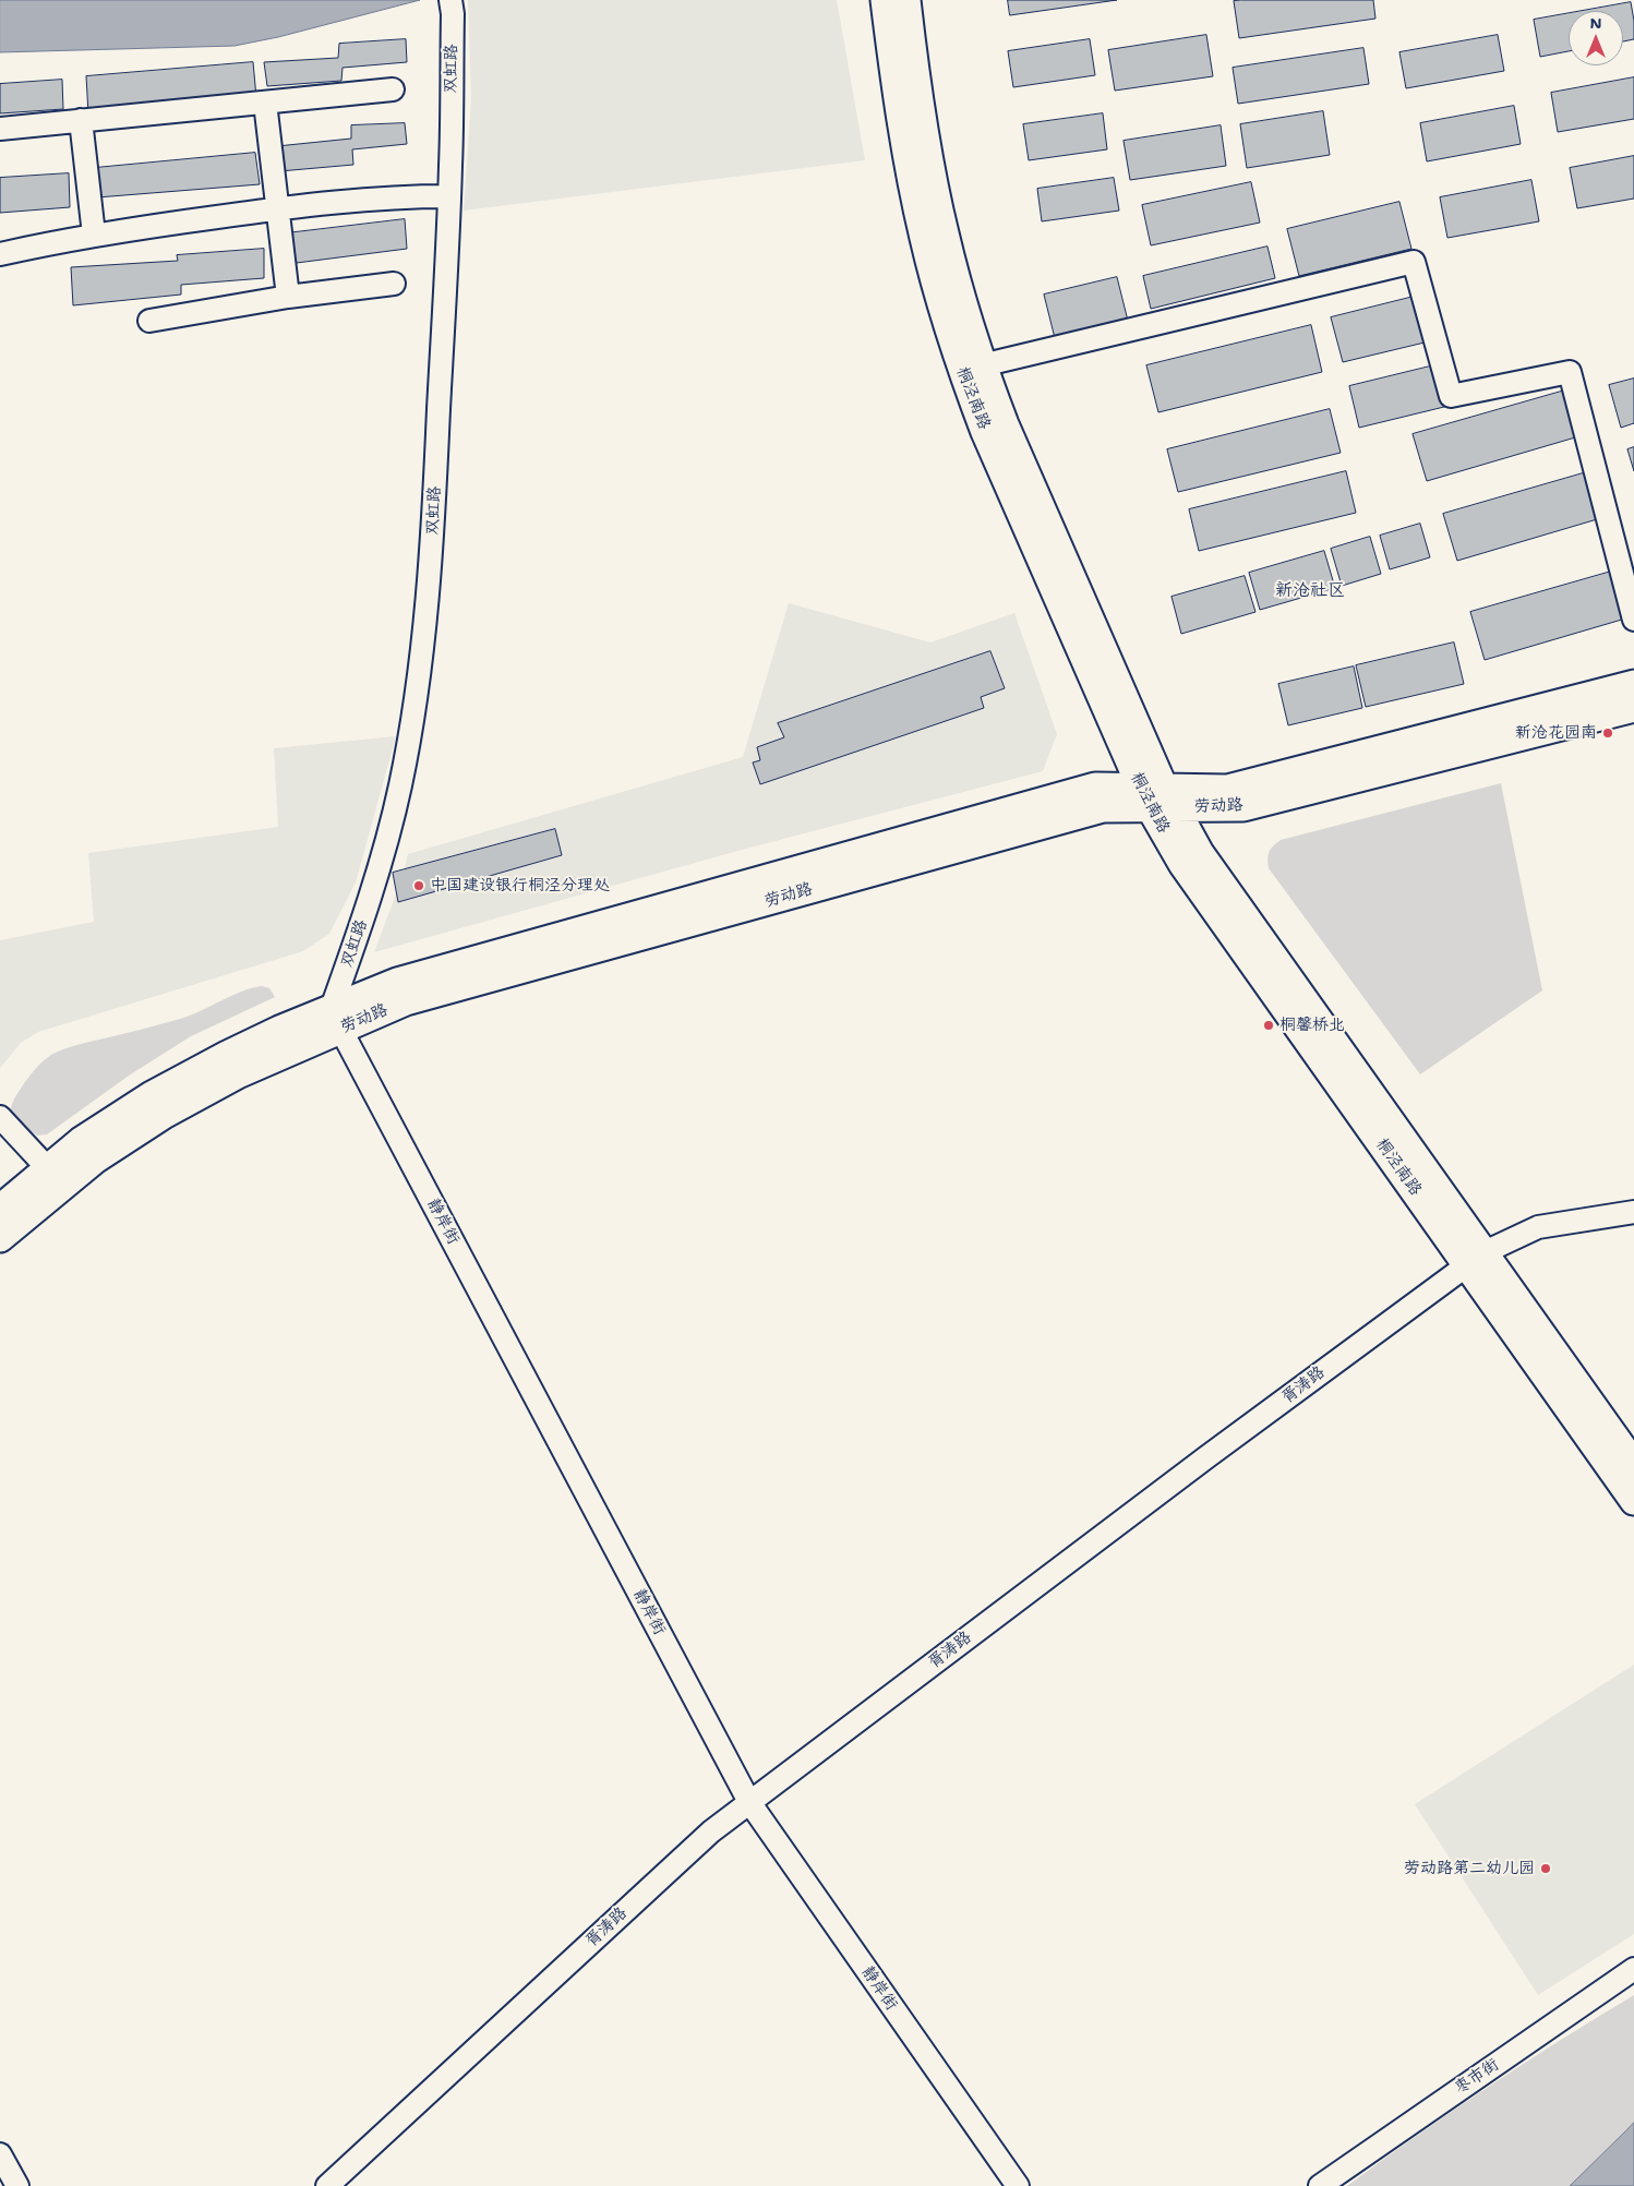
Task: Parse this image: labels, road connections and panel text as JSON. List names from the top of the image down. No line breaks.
{"streets":{"main road":["桐泾南路","劳动路"],"street":["双虹路","静岸街","胥涛路","枣市街"]},"crossings":[["双虹路","劳动路"],["双虹路","静岸街"],["桐泾南路","劳动路"],["桐泾南路","胥涛路"],["劳动路","静岸街"],["静岸街","胥涛路"]],"districts":["新沧社区"],"places":["新沧花园南","中国建设银行桐泾分理处","桐馨桥北","劳动路第二幼儿园"],"north":"top"}
